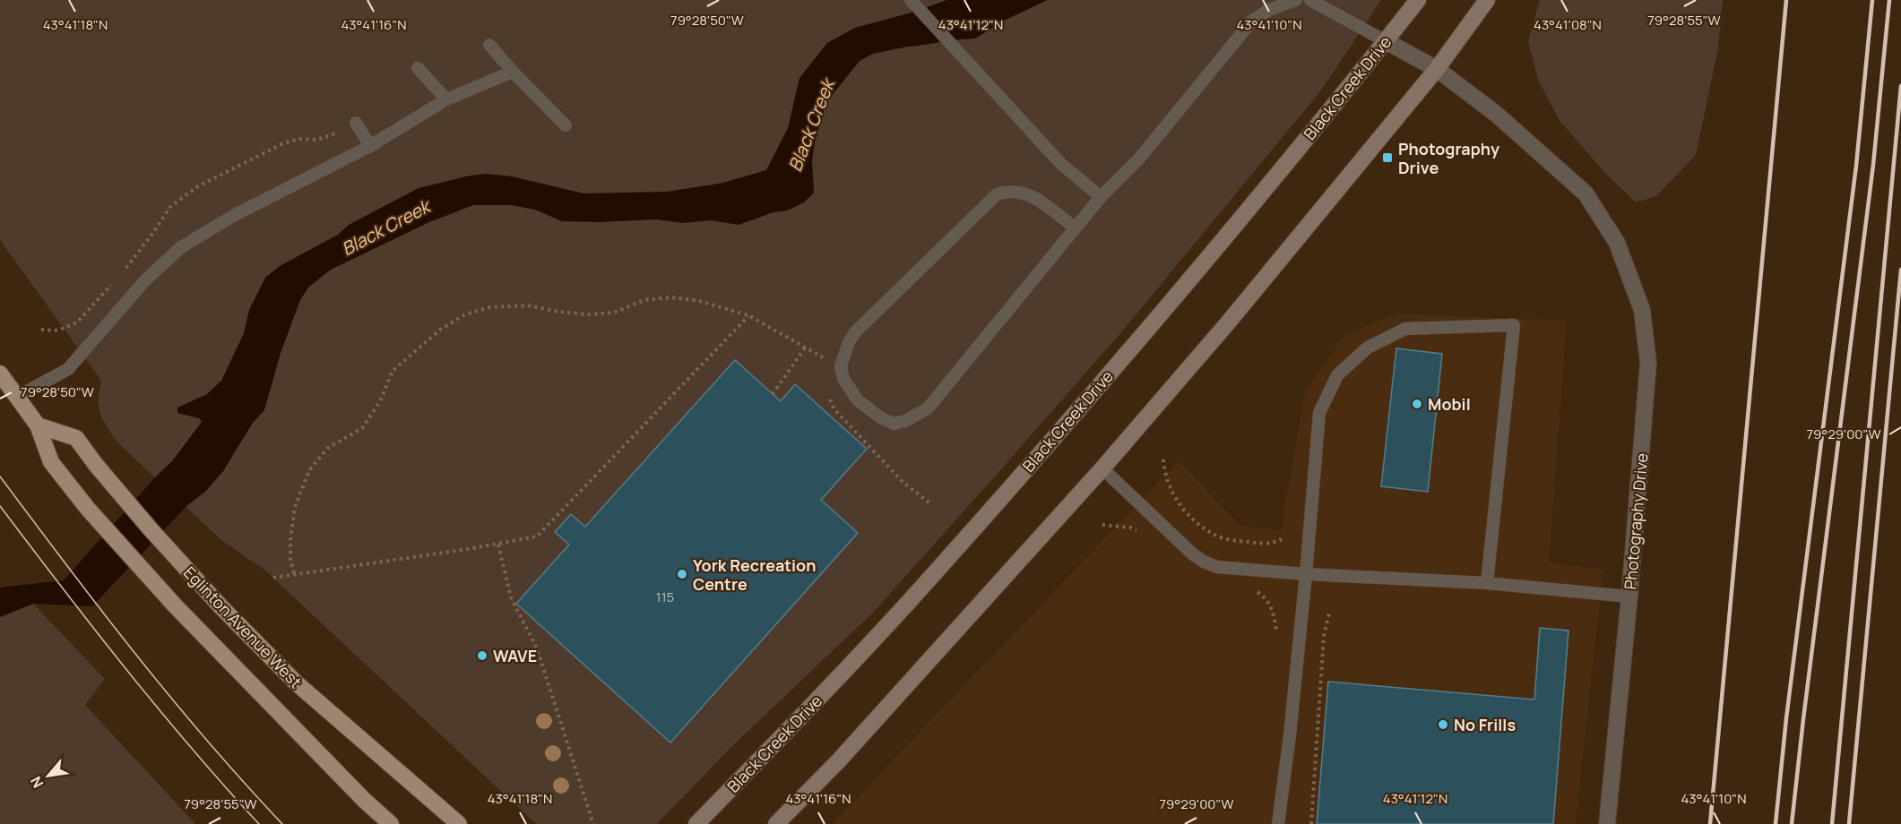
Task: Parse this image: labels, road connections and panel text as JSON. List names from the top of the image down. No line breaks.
{"streets":{"main road":["Black Creek Drive","Eglinton Avenue West"],"street":["Photography Drive"]},"crossings":[["Black Creek Drive","Photography Drive"]],"water":["Black Creek"],"places":{"transit":["Photography Drive"],"other":["Mobil","York Recreation Centre","WAVE","No Frills"]},"house_numbers":["115"],"north":"bottom left","coordinates":["79°28'50\"W","79°28'55\"W","43°41'18\"N","43°41'16\"N","43°41'12\"N","43°41'10\"N","43°41'08\"N","79°29'00\"W"]}
